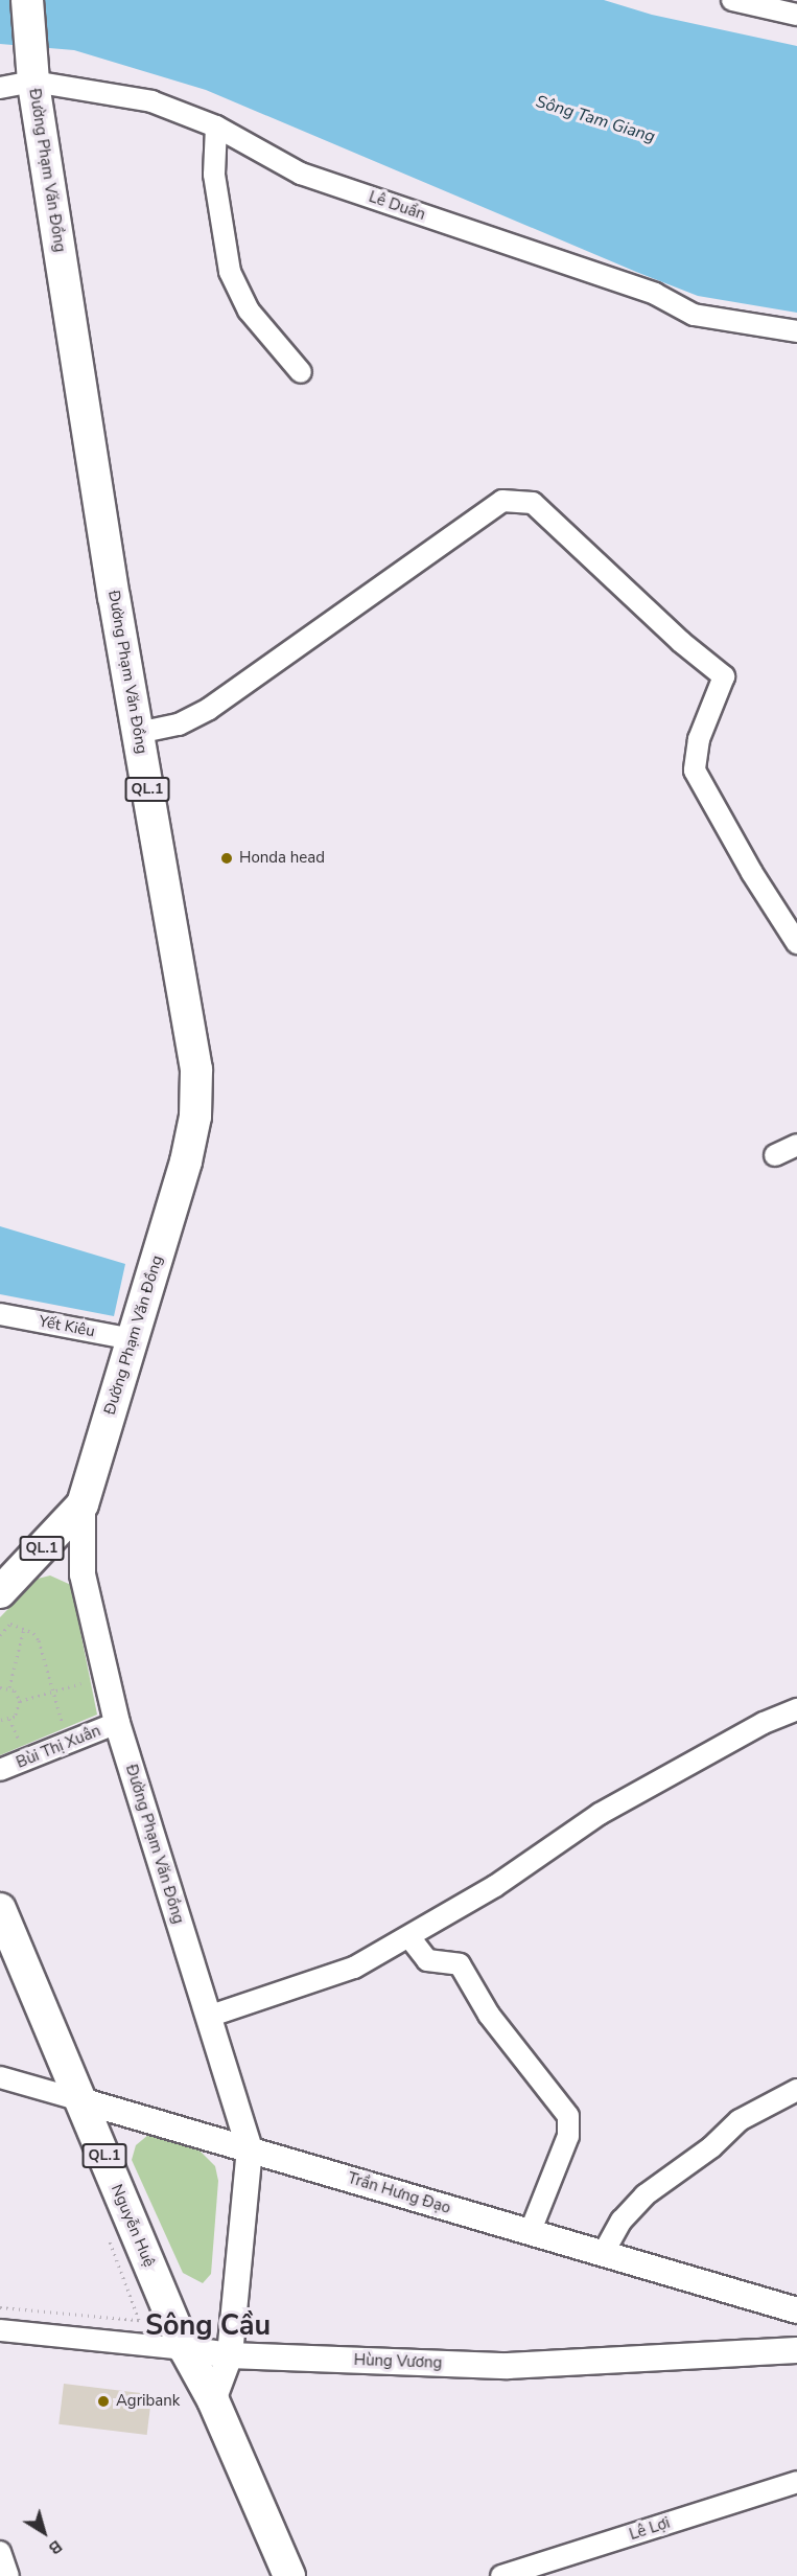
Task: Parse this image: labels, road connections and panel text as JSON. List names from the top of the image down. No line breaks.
{"streets":{"main road":["Đường Phạm Văn Đồng","QL.1","Nguyễn Huệ"],"street":["Lê Duẩn","Yết Kiêu","Bùi Thị Xuân","Trần Hưng Đạo","Hùng Vương","Lê Lợi"]},"crossings":[["Đường Phạm Văn Đồng","Lê Duẩn"],["Đường Phạm Văn Đồng","QL.1"],["Đường Phạm Văn Đồng","Yết Kiêu"],["Đường Phạm Văn Đồng","Bùi Thị Xuân"],["Đường Phạm Văn Đồng","Trần Hưng Đạo"],["Đường Phạm Văn Đồng","Nguyễn Huệ"],["Đường Phạm Văn Đồng","Hùng Vương"],["Lê Duẩn","QL.1"],["QL.1","Nguyễn Huệ"],["Trần Hưng Đạo","Nguyễn Huệ"],["Nguyễn Huệ","Hùng Vương"]],"districts":["Sông Cầu"],"water":["Sông Tam Giang"],"places":["Honda head","Agribank"],"north":"bottom right"}
